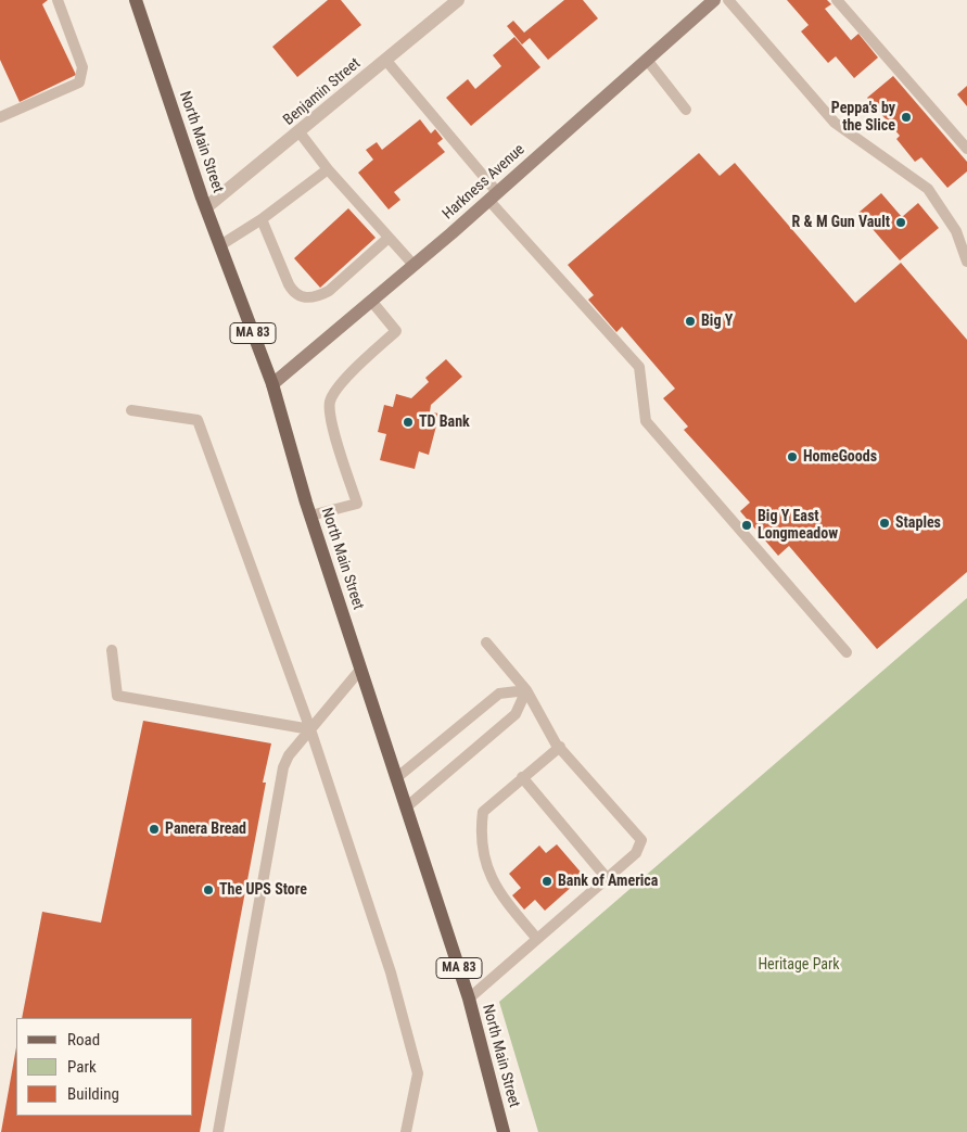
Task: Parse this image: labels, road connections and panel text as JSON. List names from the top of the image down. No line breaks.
{"streets":{"main road":["North Main Street","Harkness Avenue","MA 83"],"street":["Benjamin Street"]},"crossings":[["Benjamin Street","North Main Street"],["North Main Street","Harkness Avenue"]],"parks":["Heritage Park"],"places":["Peppa's by the Slice","R & M Gun Vault","Big Y","TD Bank","HomeGoods","Staples","Big Y East Longmeadow","Panera Bread","Bank of America","The UPS Store"],"legend":["Road","Park","Building"]}
